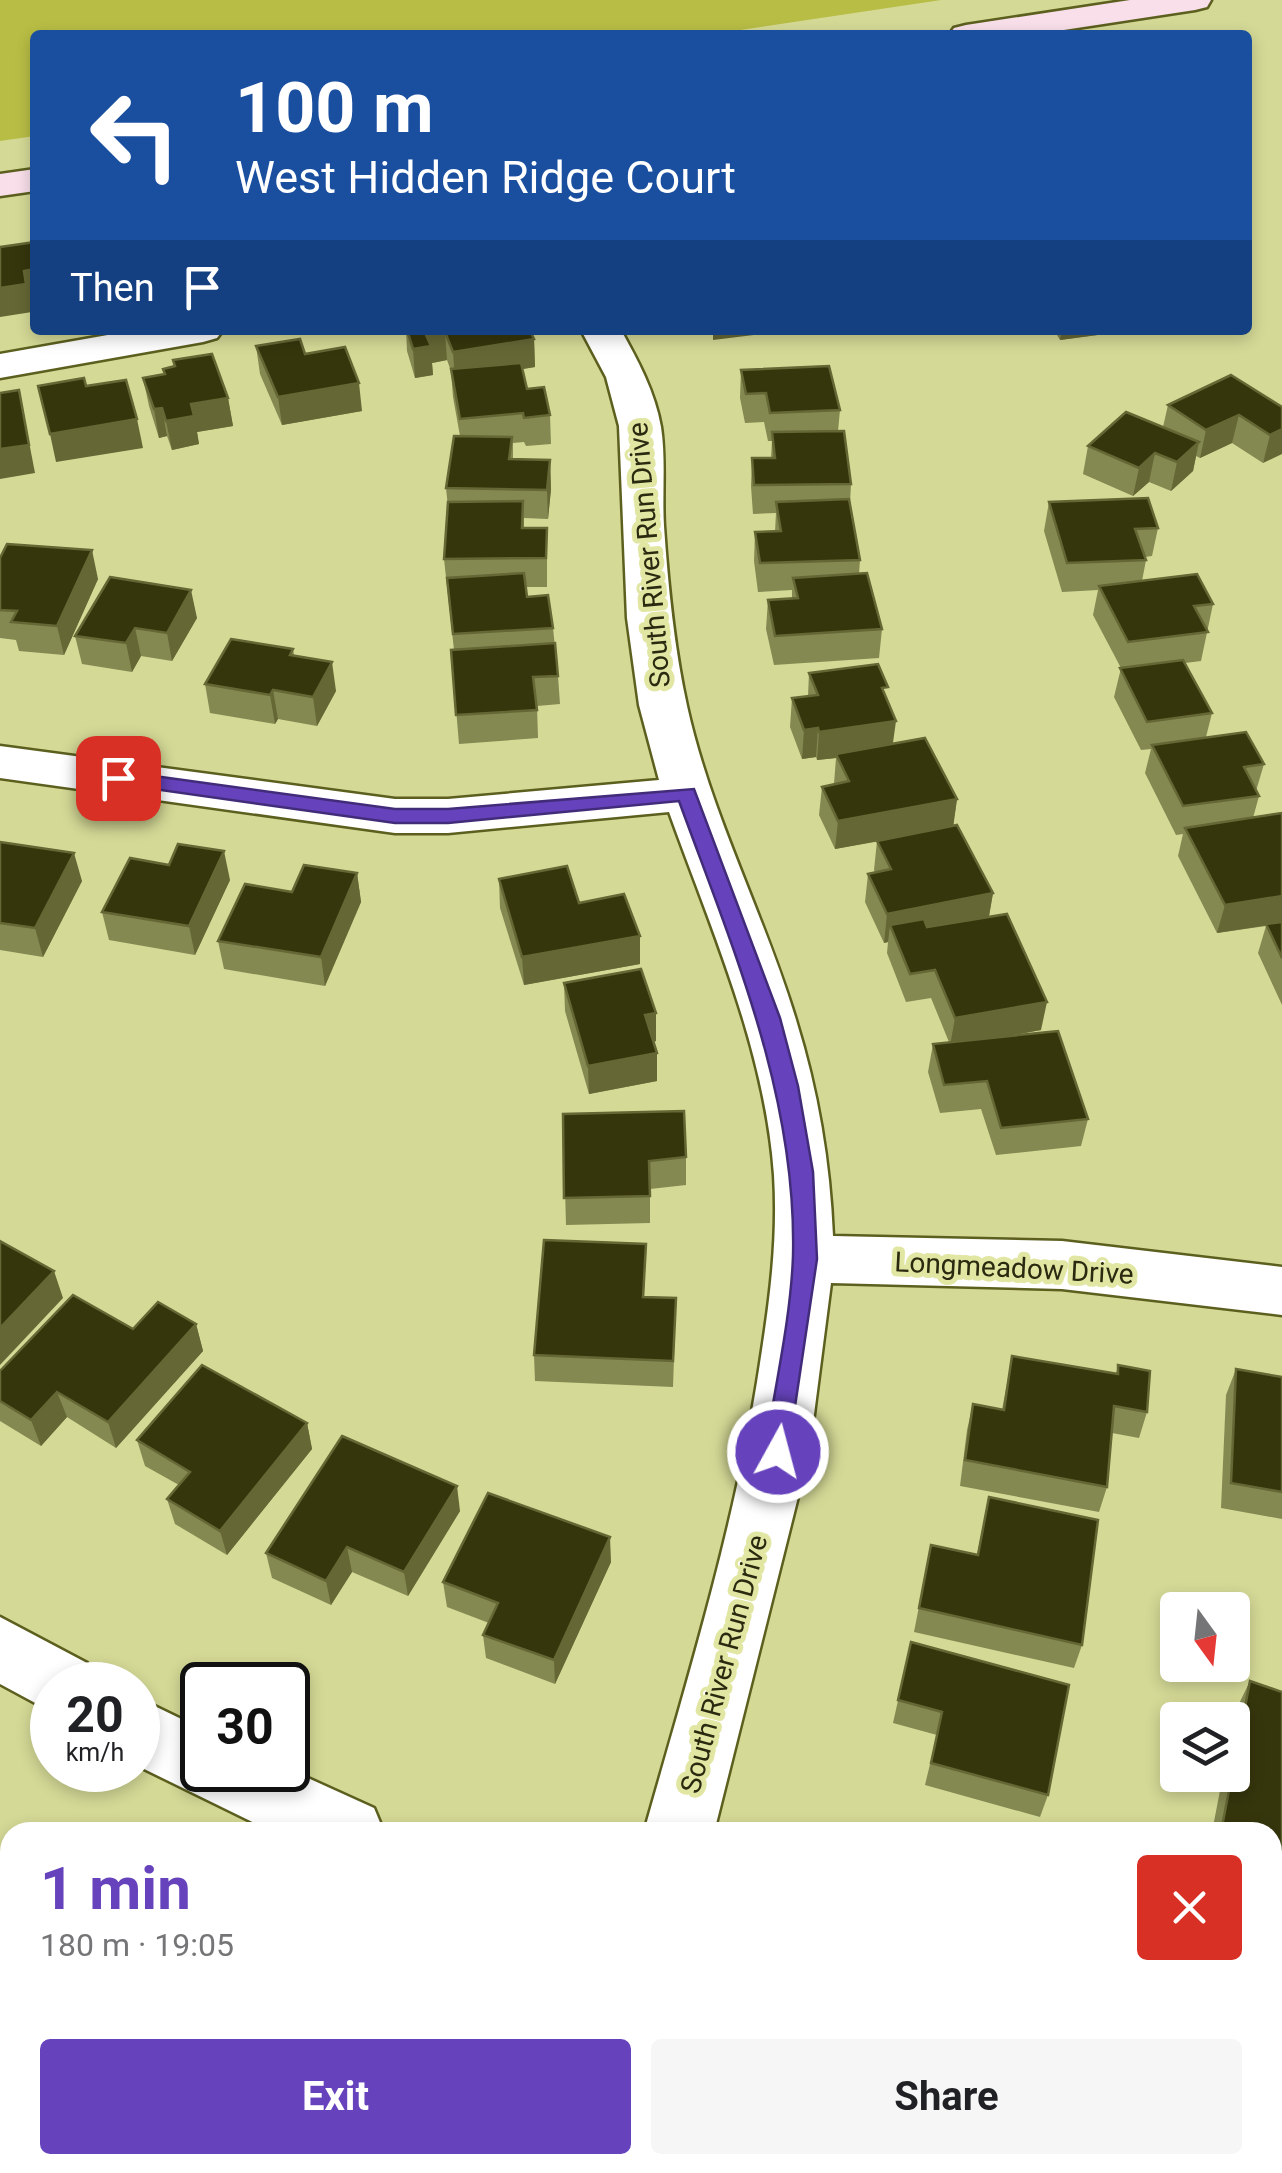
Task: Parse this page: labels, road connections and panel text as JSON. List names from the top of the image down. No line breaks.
{"streets":{"street":["South River Run Drive","Longmeadow Drive"]},"crossings":[["South River Run Drive","Longmeadow Drive"]],"north":"bottom","page":{"turn":["100 m","West Hidden Ridge Court"],"then":"Then","speed":"20 km/h","limit":"30","heading":["1 min","180 m · 19:05"],"buttons":["Exit","Share"]}}
